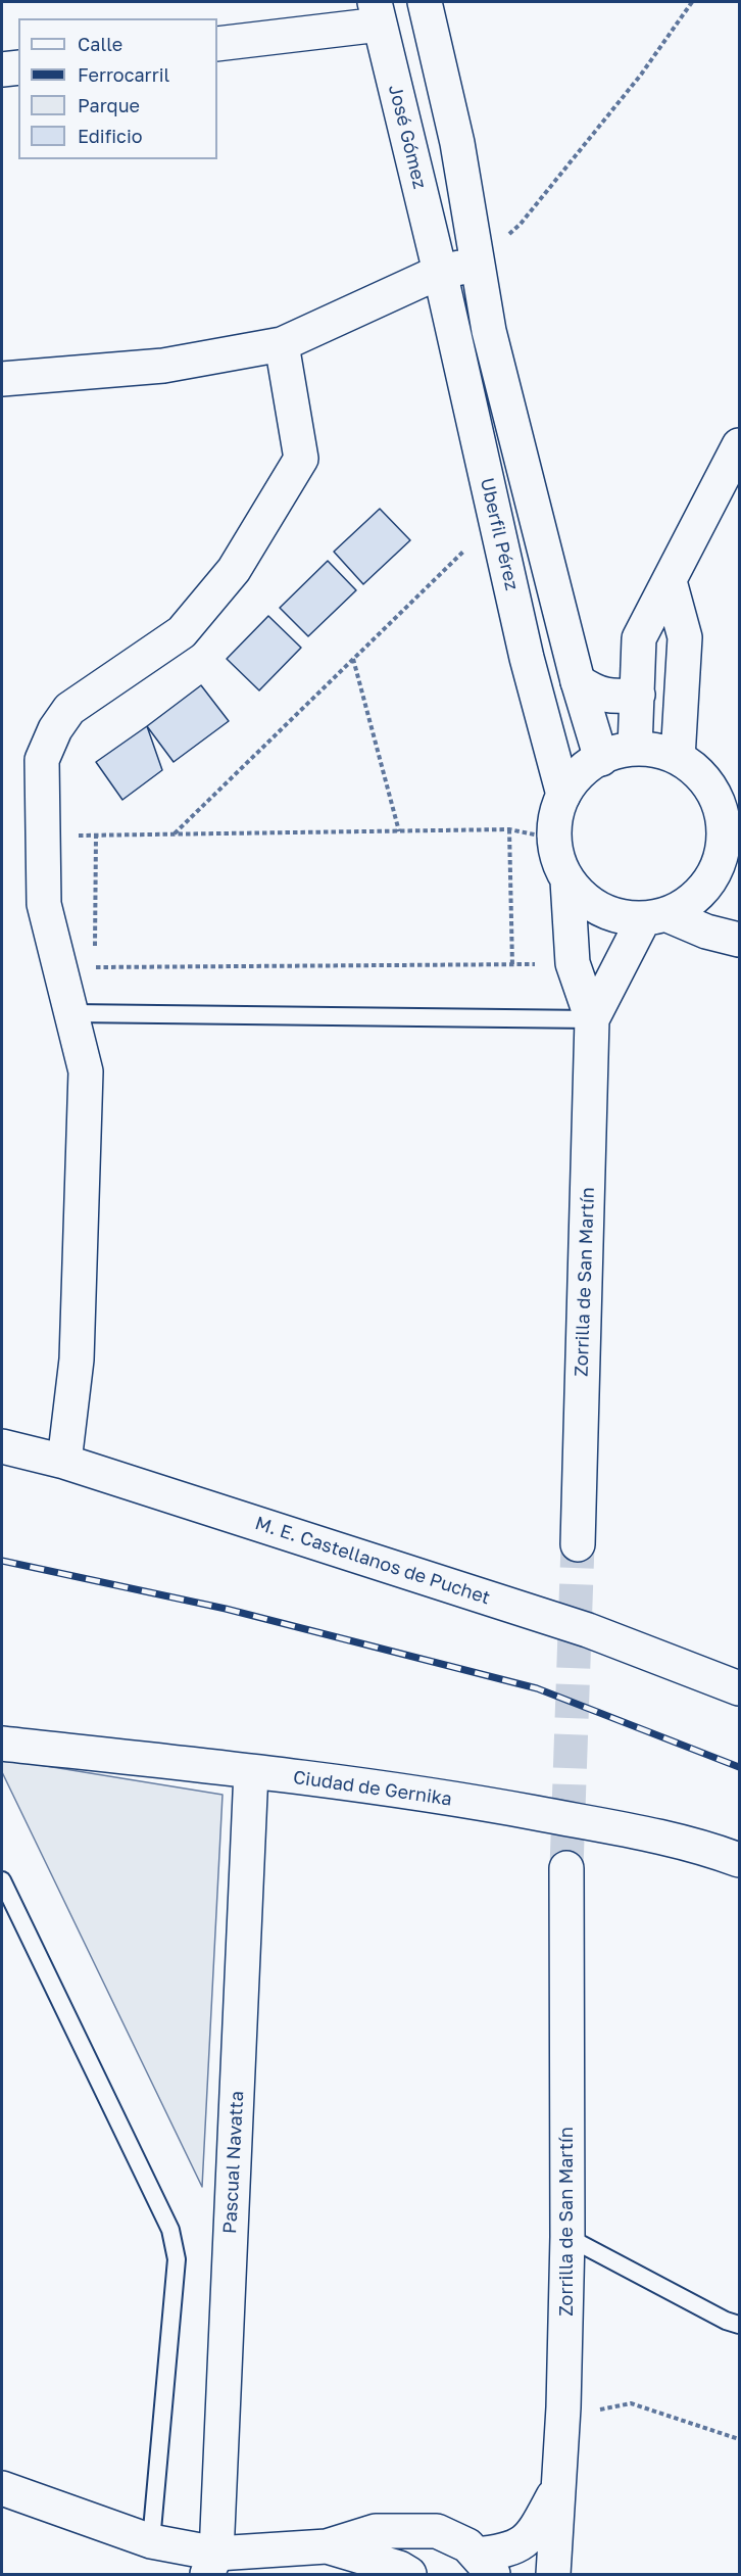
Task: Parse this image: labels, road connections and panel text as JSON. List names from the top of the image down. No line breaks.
{"streets":{"street":["José Gómez","Uberfil Pérez","Zorrilla de San Martín","M. E. Castellanos de Puchet","Ciudad de Gernika","Pascual Navatta"]},"crossings":[["José Gómez","Uberfil Pérez"],["Uberfil Pérez","Zorrilla de San Martín"],["Ciudad de Gernika","Pascual Navatta"]],"legend":["Calle","Ferrocarril","Parque","Edificio"]}
